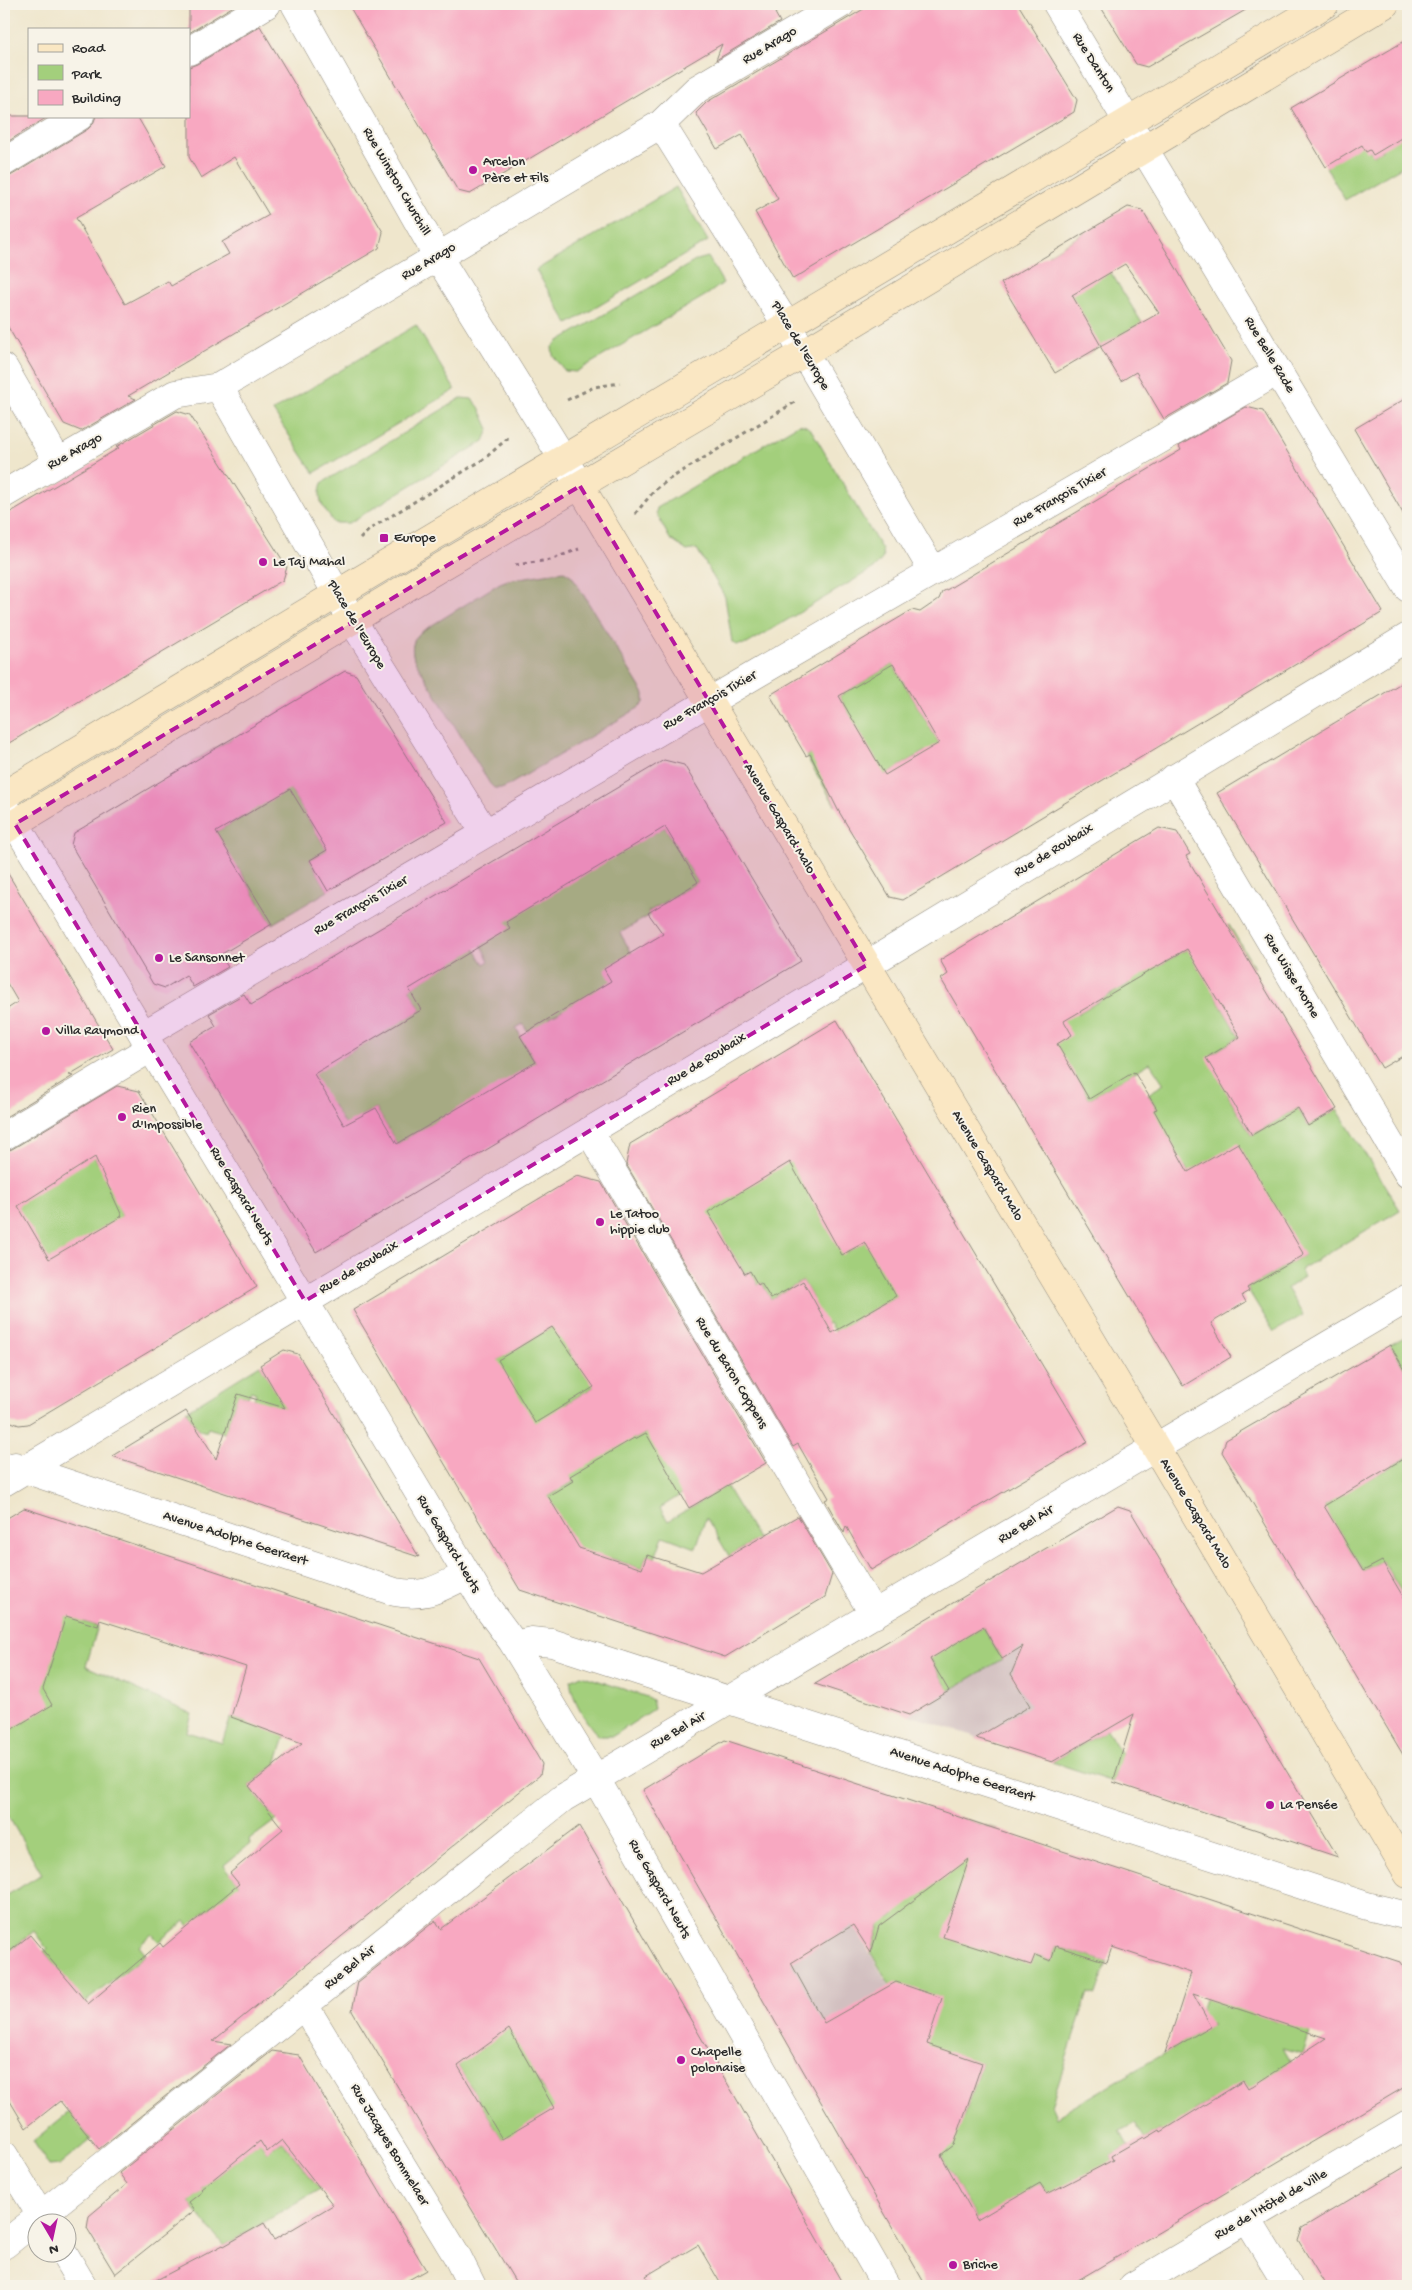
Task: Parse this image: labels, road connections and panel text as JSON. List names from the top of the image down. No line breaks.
{"streets":{"main road":["Avenue Gaspard Malo"],"street":["Rue Arago","Rue Danton","Rue Winston Churchill","Place de l'Europe","Rue Belle Rade","Rue François Tixier","Rue de Roubaix","Rue Wisse Morne","Rue Gaspard Neuts","Rue du Baron Coppens","Rue Bel Air","Avenue Adolphe Geeraert","Rue Jacques Bommelaer","Rue de l'Hôtel de Ville"]},"crossings":[["Rue Arago","Rue Winston Churchill"],["Rue Arago","Place de l'Europe"],["Rue Danton","Rue Belle Rade"],["Rue Winston Churchill","Avenue Gaspard Malo"],["Place de l'Europe","Rue François Tixier"],["Rue Belle Rade","Rue François Tixier"],["Rue François Tixier","Avenue Gaspard Malo"],["Rue François Tixier","Rue Gaspard Neuts"],["Avenue Gaspard Malo","Rue de Roubaix"],["Avenue Gaspard Malo","Rue Bel Air"],["Rue de Roubaix","Rue Wisse Morne"],["Rue de Roubaix","Rue Gaspard Neuts"],["Rue de Roubaix","Rue du Baron Coppens"],["Rue de Roubaix","Avenue Adolphe Geeraert"],["Rue Gaspard Neuts","Rue Bel Air"],["Rue Gaspard Neuts","Avenue Adolphe Geeraert"],["Rue du Baron Coppens","Rue Bel Air"],["Rue Bel Air","Avenue Adolphe Geeraert"],["Rue Bel Air","Rue Jacques Bommelaer"]],"places":{"other":["Arcelon Père et Fils","Le Taj Mahal","Le Sansonnet","Villa Raymond","Rien d'Impossible","Le Tatoo hippie club","La Pensée","Chapelle polonaise","Briche"],"transit":["Europe"]},"legend":["Road","Park","Building"],"north":"bottom"}
